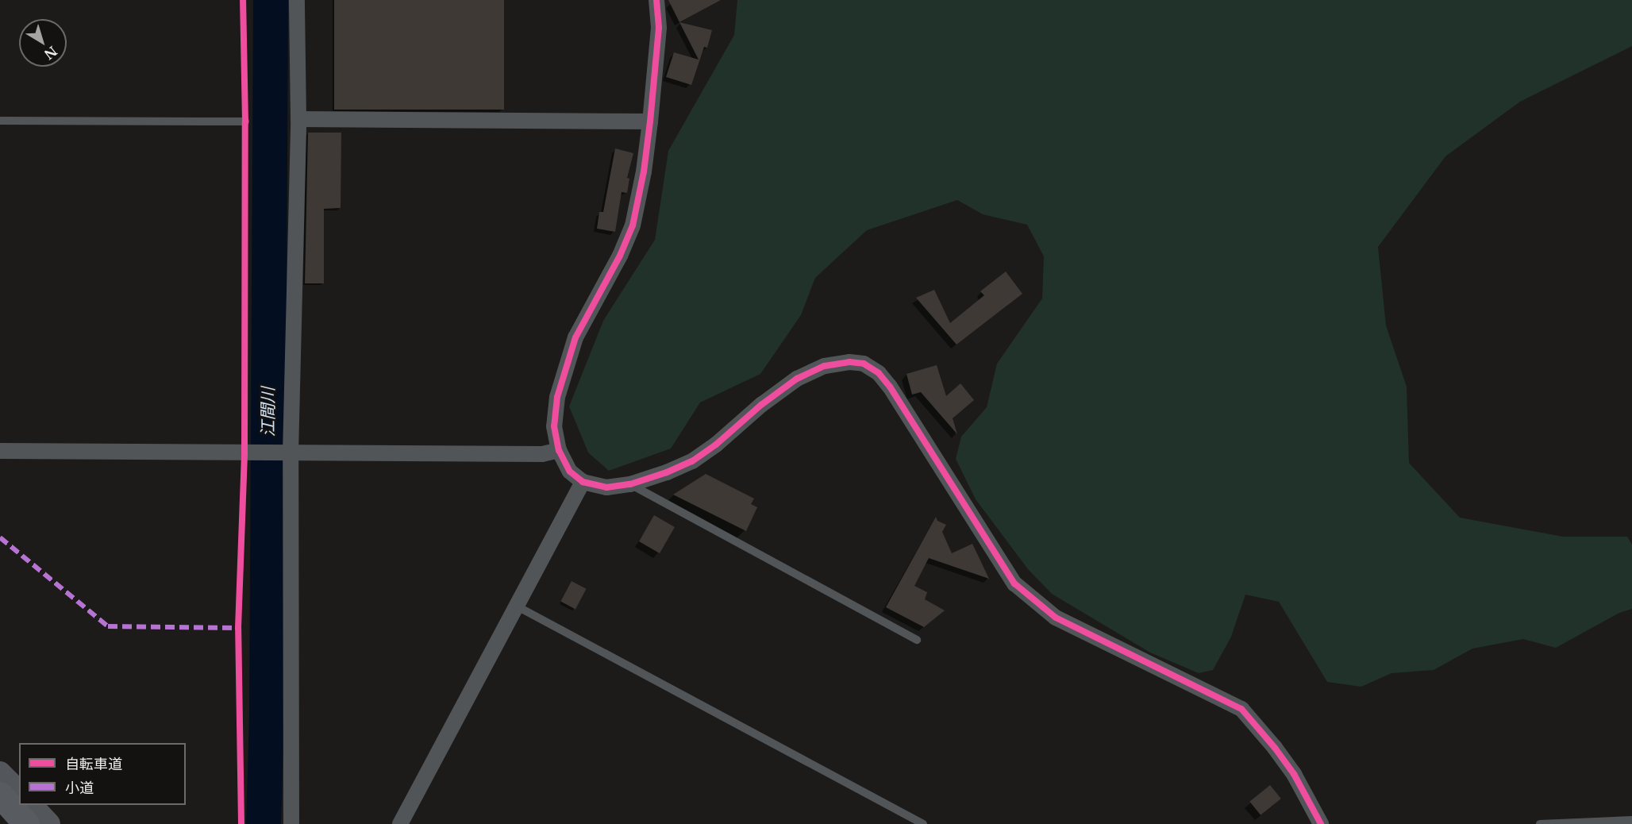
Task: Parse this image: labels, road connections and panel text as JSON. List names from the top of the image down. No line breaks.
{"water":["江間川"],"legend":["自転車道","小道"],"north":"bottom right"}
